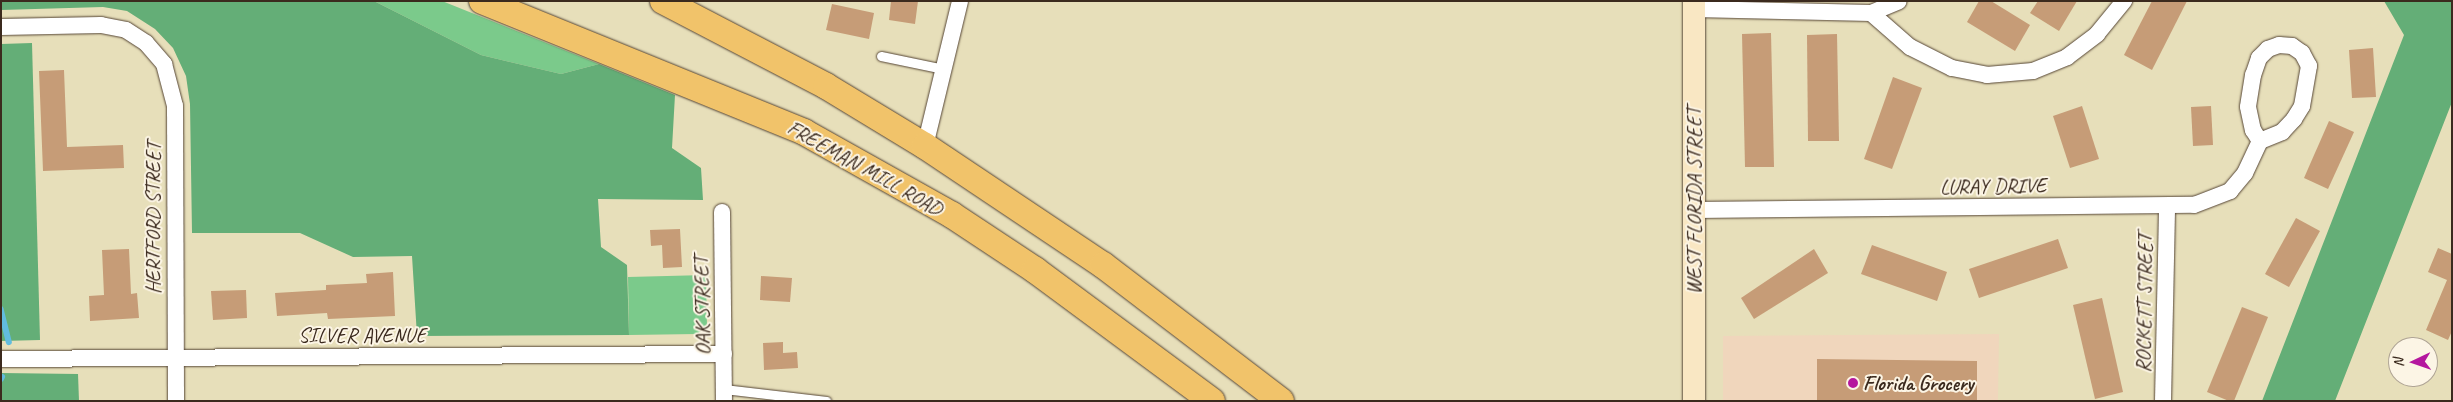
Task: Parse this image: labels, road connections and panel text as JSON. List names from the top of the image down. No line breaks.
{"streets":{"main road":["FREEMAN MILL ROAD","WEST FLORIDA STREET"],"street":["LURAY DRIVE","HERTFORD STREET","ROCKETT STREET","OAK STREET","SILVER AVENUE"]},"crossings":[["LURAY DRIVE","WEST FLORIDA STREET"],["LURAY DRIVE","ROCKETT STREET"],["HERTFORD STREET","SILVER AVENUE"],["OAK STREET","SILVER AVENUE"]],"places":["Florida Grocery"],"north":"left"}
